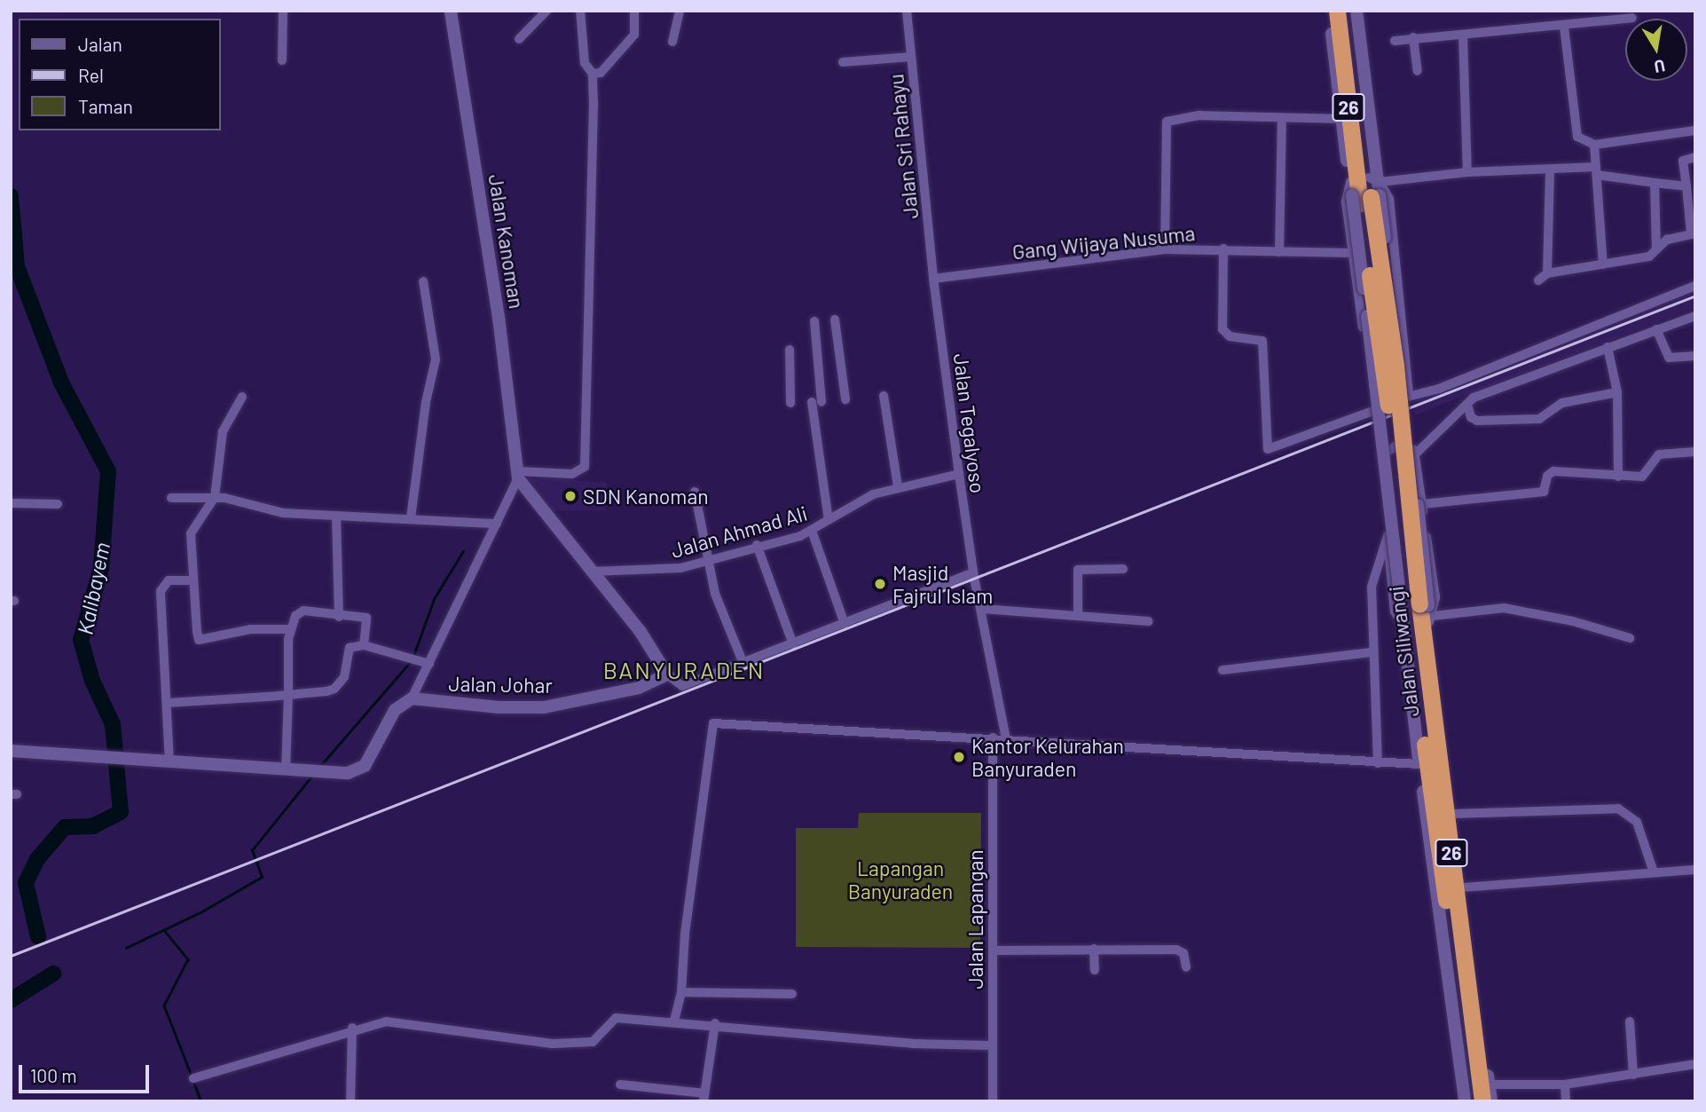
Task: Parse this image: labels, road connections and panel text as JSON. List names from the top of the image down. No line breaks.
{"streets":{"highway":["26","Jalan Siliwangi"],"street":["Jalan Sri Rahayu","Jalan Kanoman","Gang Wijaya Nusuma","Jalan Tegalyoso","Jalan Ahmad Ali","Jalan Johar","Jalan Lapangan"]},"crossings":[["26","Jalan Siliwangi"],["Jalan Sri Rahayu","Gang Wijaya Nusuma"],["Jalan Sri Rahayu","Jalan Tegalyoso"],["Gang Wijaya Nusuma","Jalan Tegalyoso"],["Jalan Tegalyoso","Jalan Ahmad Ali"]],"districts":["BANYURADEN"],"water":["Kalibayem"],"parks":["Lapangan Banyuraden"],"places":["SDN Kanoman","Masjid Fajrul Islam","Kantor Kelurahan Banyuraden"],"legend":["Jalan","Rel","Taman"],"scale_bar":"100 m","north":"bottom"}
